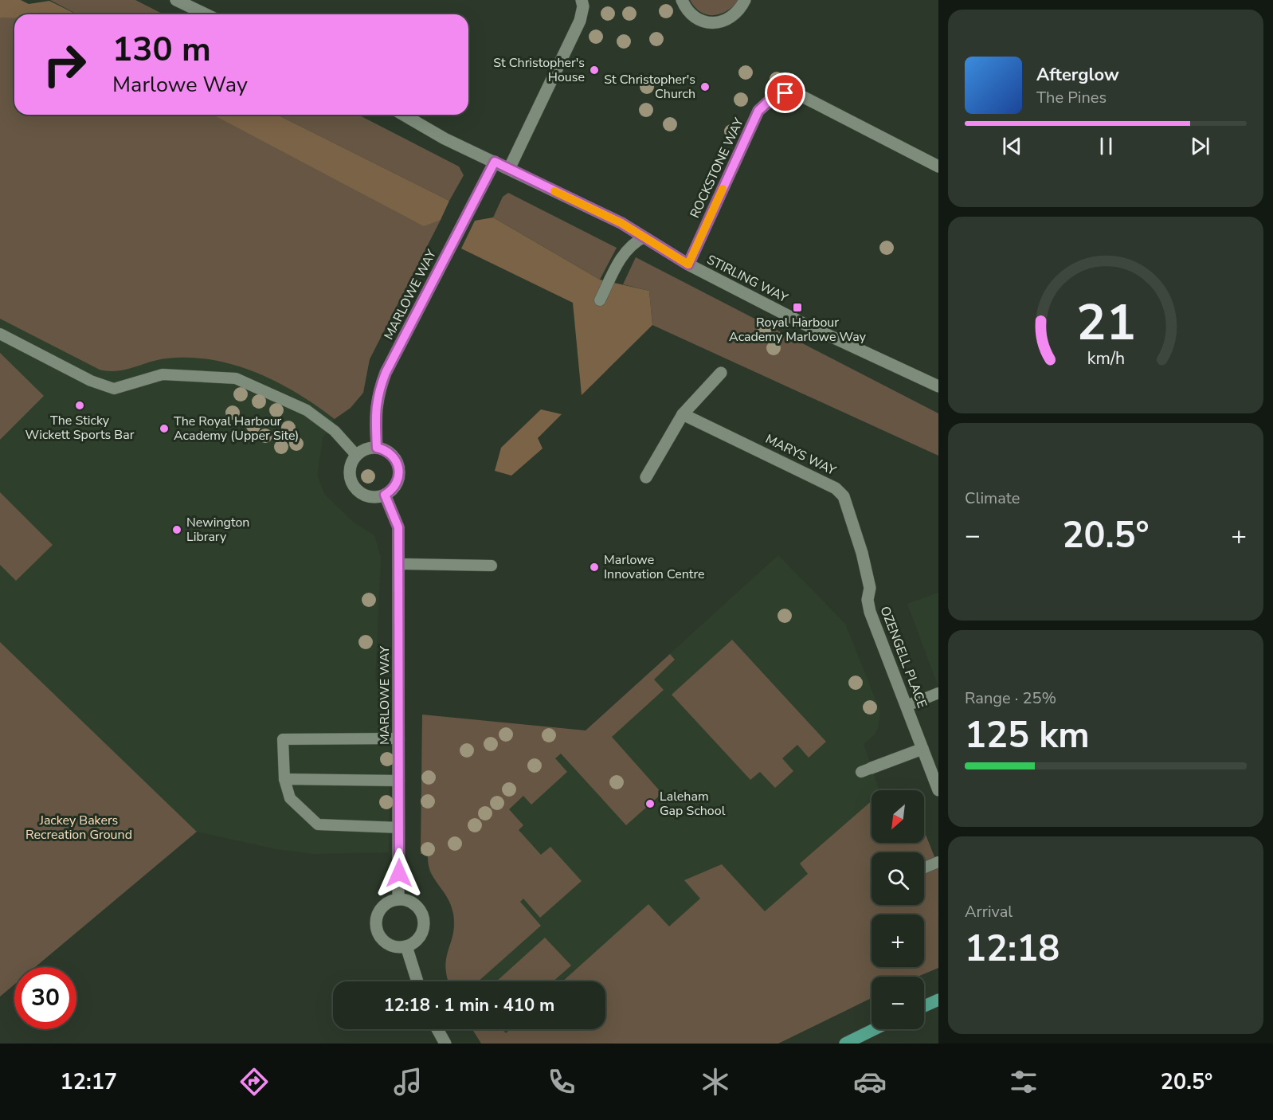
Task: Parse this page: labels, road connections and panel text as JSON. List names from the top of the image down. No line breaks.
{"streets":{"street":["ROCKSTONE WAY","STIRLING WAY","MARLOWE WAY","MARYS WAY","OZENGELL PLACE"]},"crossings":[["ROCKSTONE WAY","STIRLING WAY"],["STIRLING WAY","MARLOWE WAY"],["MARYS WAY","OZENGELL PLACE"]],"parks":["Jackey Bakers Recreation Ground"],"places":{"other":["St Christopher's House","St Christopher's Church","The Sticky Wickett Sports Bar","The Royal Harbour Academy (Upper Site)","Newington Library","Marlowe Innovation Centre","Laleham Gap School"],"transit":["Royal Harbour Academy Marlowe Way"]},"north":"bottom left","page":{"turn":["130 m","Marlowe Way"],"song":["Afterglow","The Pines"],"tile":["Climate",["Range · 25%","125 km"],["Arrival","12:18"]],"heat":["−","20.5°","+"],"map_buttons":["+","−"],"limit":"30","trip":"12:18 · 1 min · 410 m","tabs":["12:17","20.5°"],"gauge":["21","km/h"]}}
